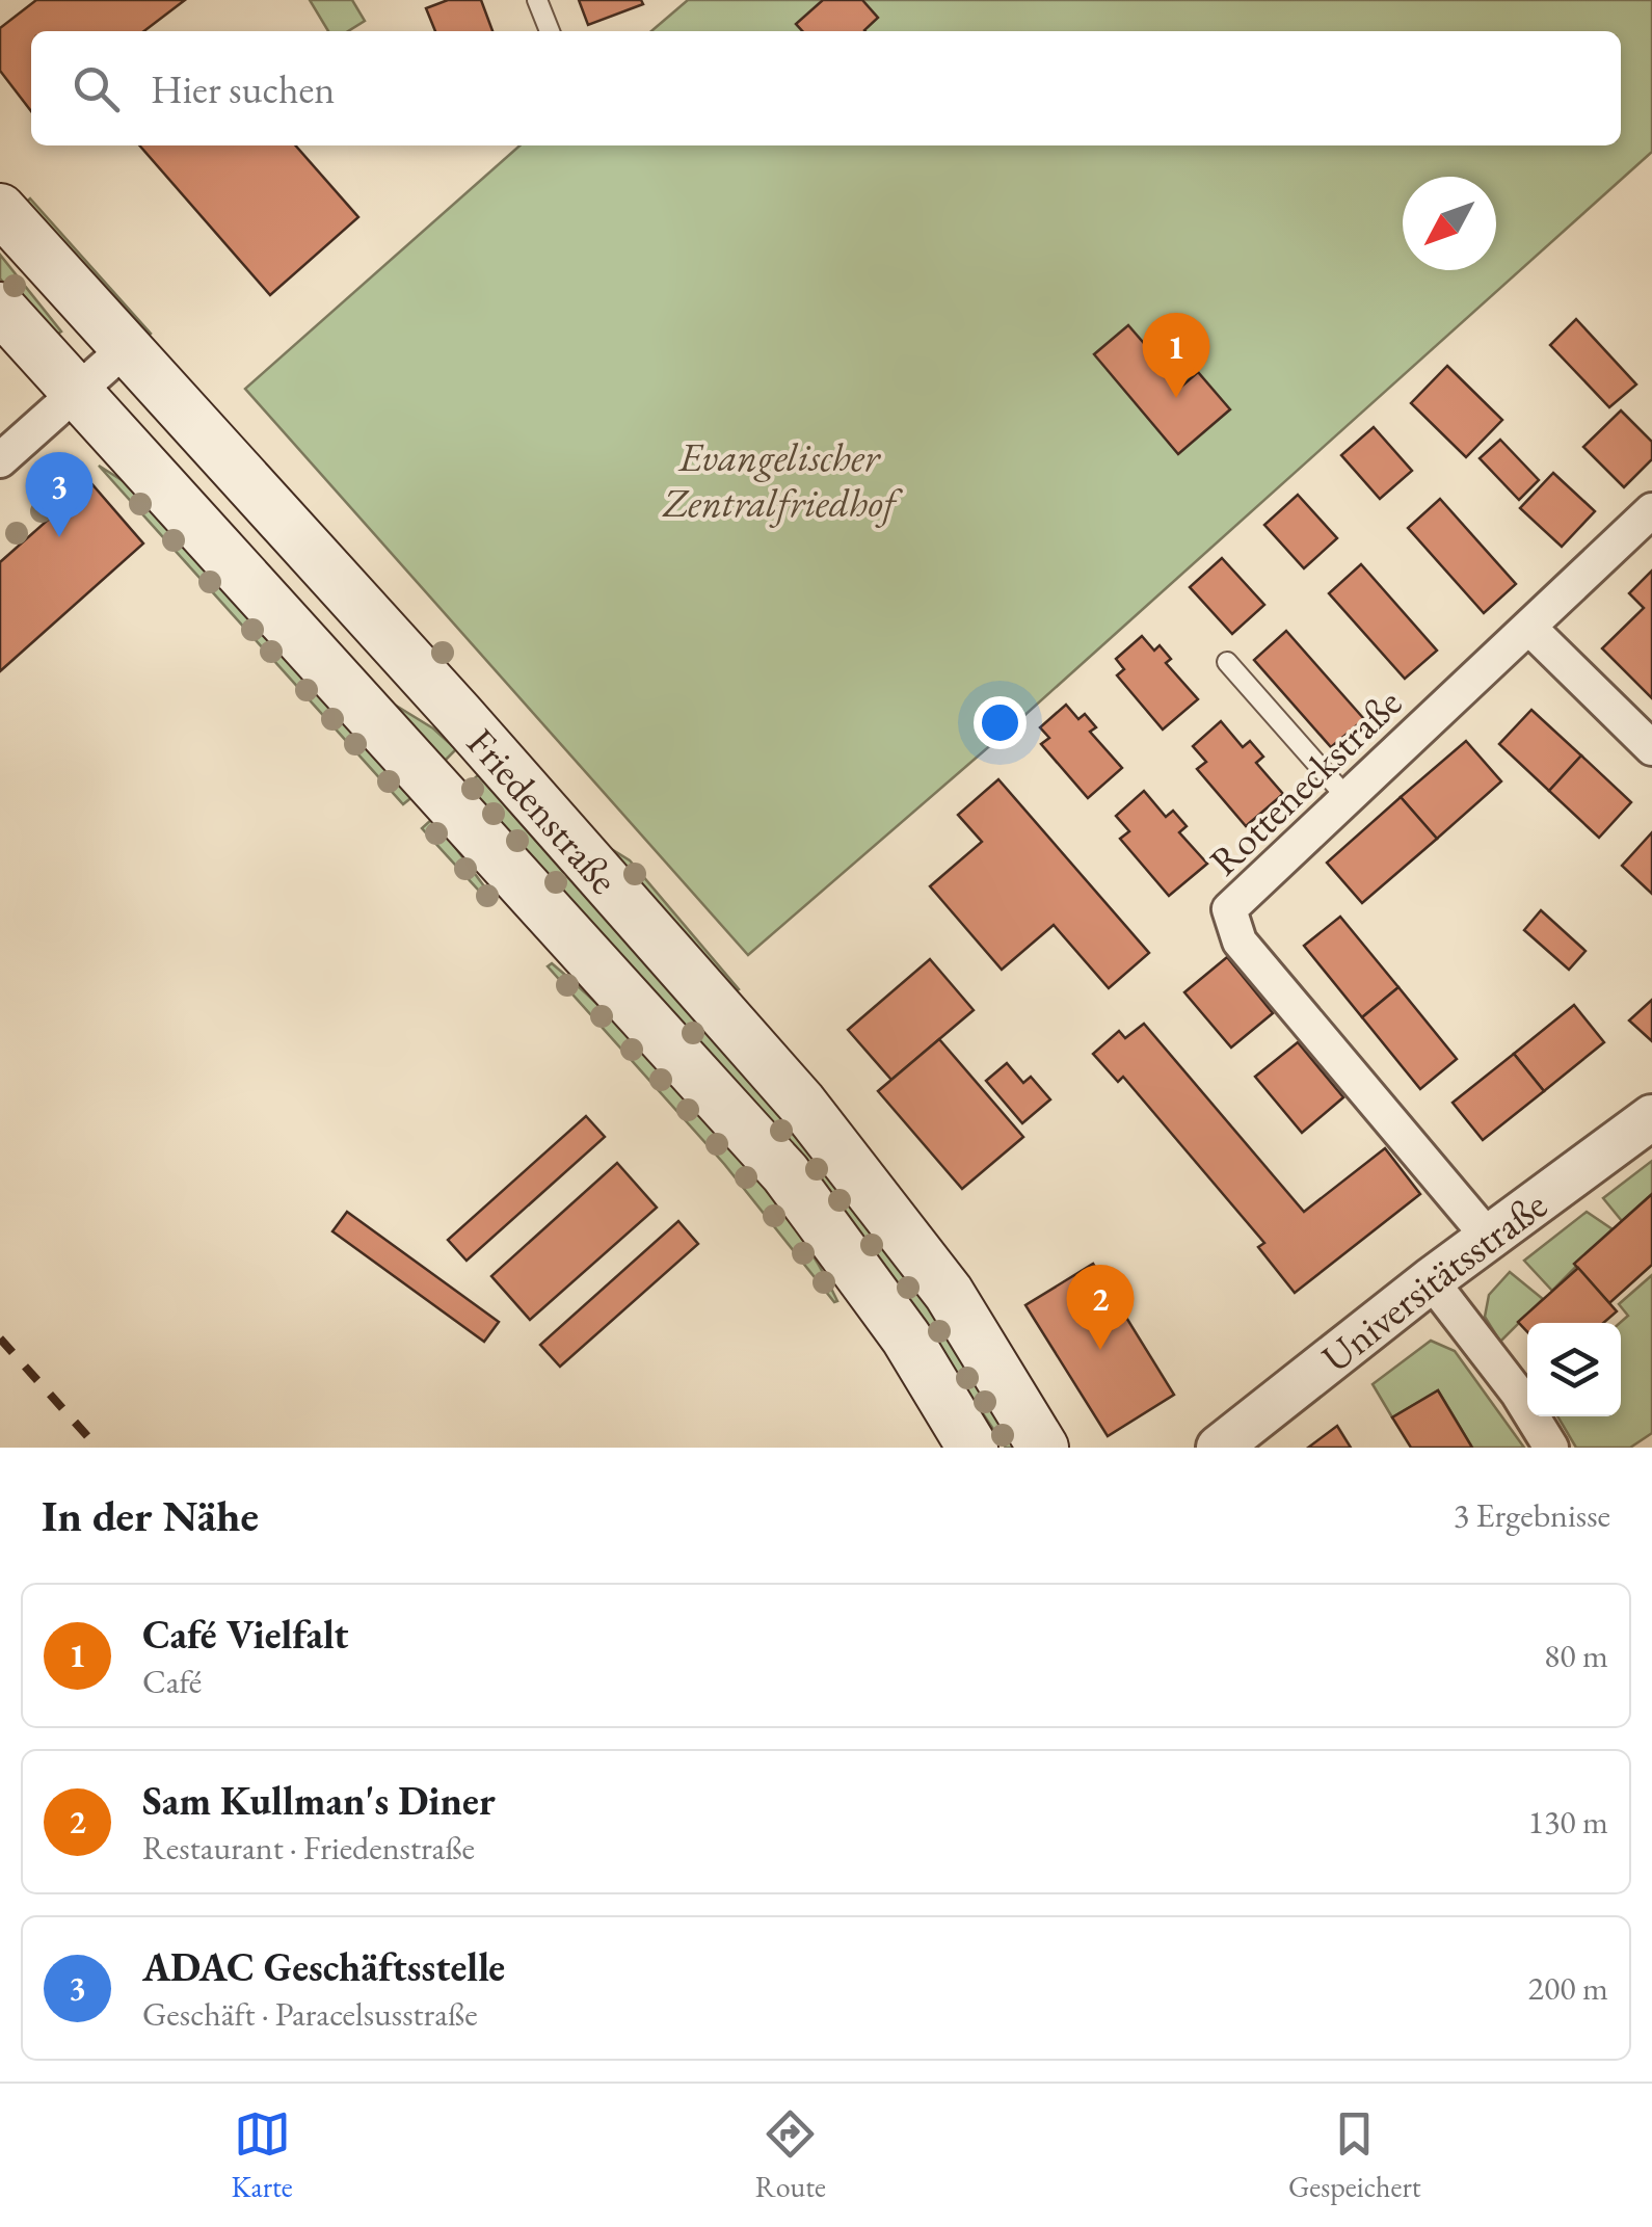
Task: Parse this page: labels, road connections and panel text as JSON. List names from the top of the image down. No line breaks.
{"streets":{"main road":["Friedenstraße"],"street":["Rotteneckstraße","Universitätsstraße"]},"crossings":[["Rotteneckstraße","Universitätsstraße"]],"parks":["Evangelischer Zentralfriedhof"],"north":"bottom left","page":{"search":"Hier suchen","pins":["1","3","2"],"heading":["In der Nähe","3 Ergebnisse"],"list":[{"mark":"1","name":"Café Vielfalt","note":"Café","value":"80 m"},{"mark":"2","name":"Sam Kullman's Diner","note":"Restaurant · Friedenstraße","value":"130 m"},{"mark":"3","name":"ADAC Geschäftsstelle","note":"Geschäft · Paracelsusstraße","value":"200 m"}],"nav":["Karte","Route","Gespeichert"]}}
